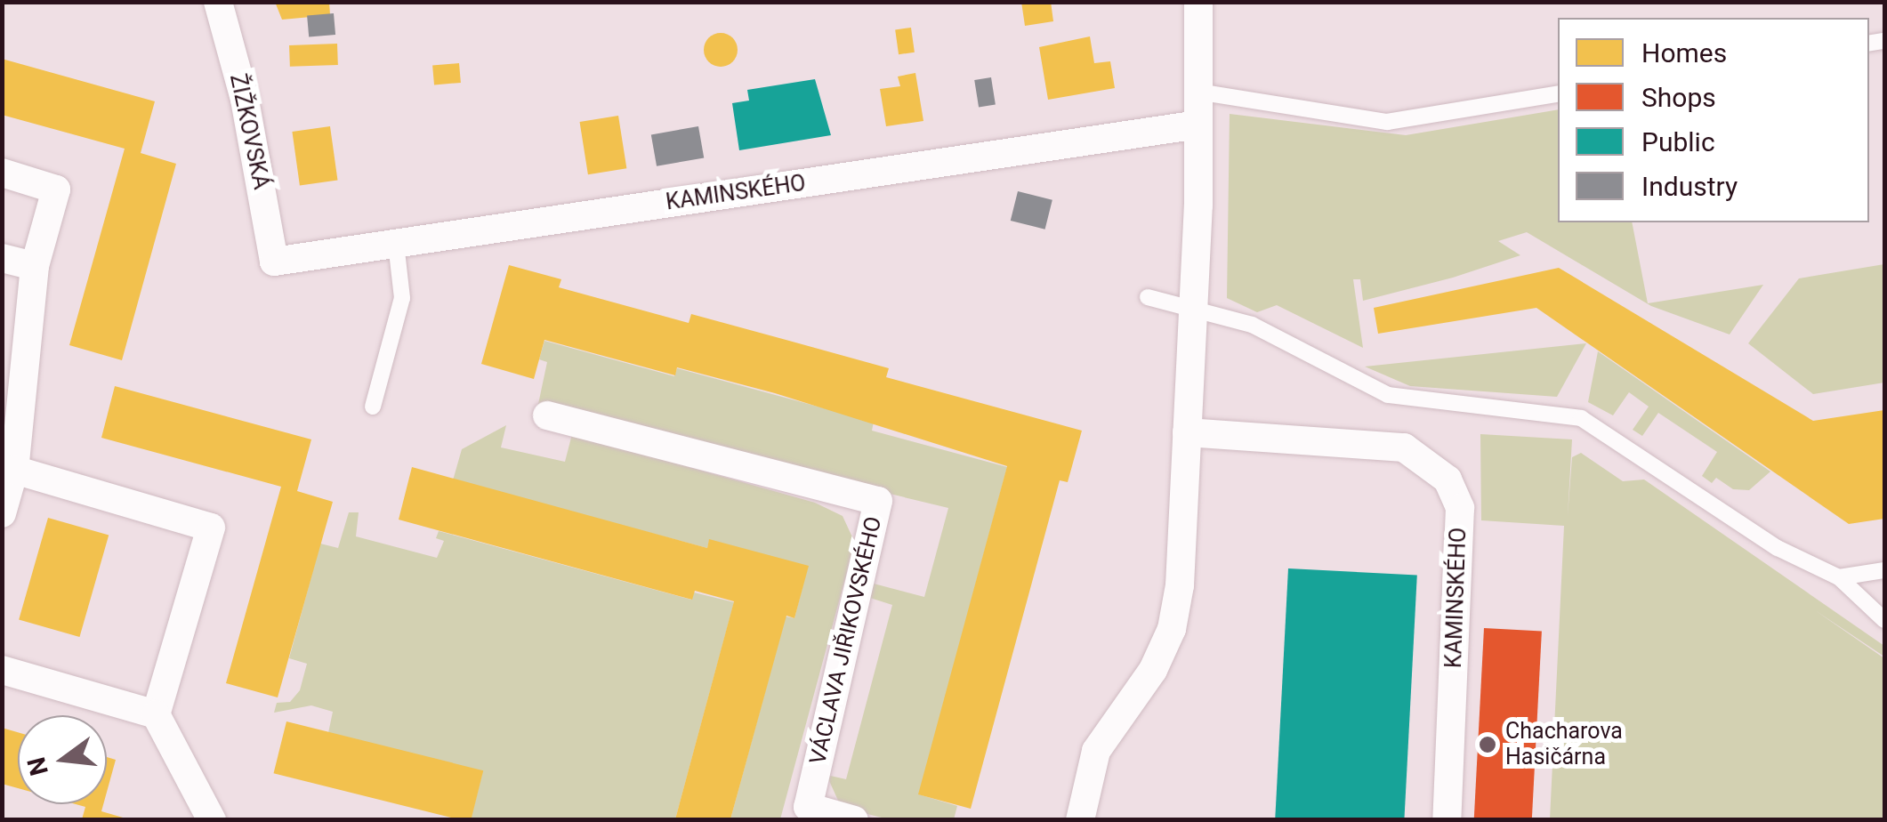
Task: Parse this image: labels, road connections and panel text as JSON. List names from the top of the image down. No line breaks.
{"streets":{"street":["ŽIŽKOVSKÁ","KAMINSKÉHO","VÁCLAVA JIŘIKOVSKÉHO"]},"crossings":[["ŽIŽKOVSKÁ","KAMINSKÉHO"]],"places":["Chacharova Hasičárna"],"legend":["Homes","Shops","Public","Industry"],"north":"left"}
